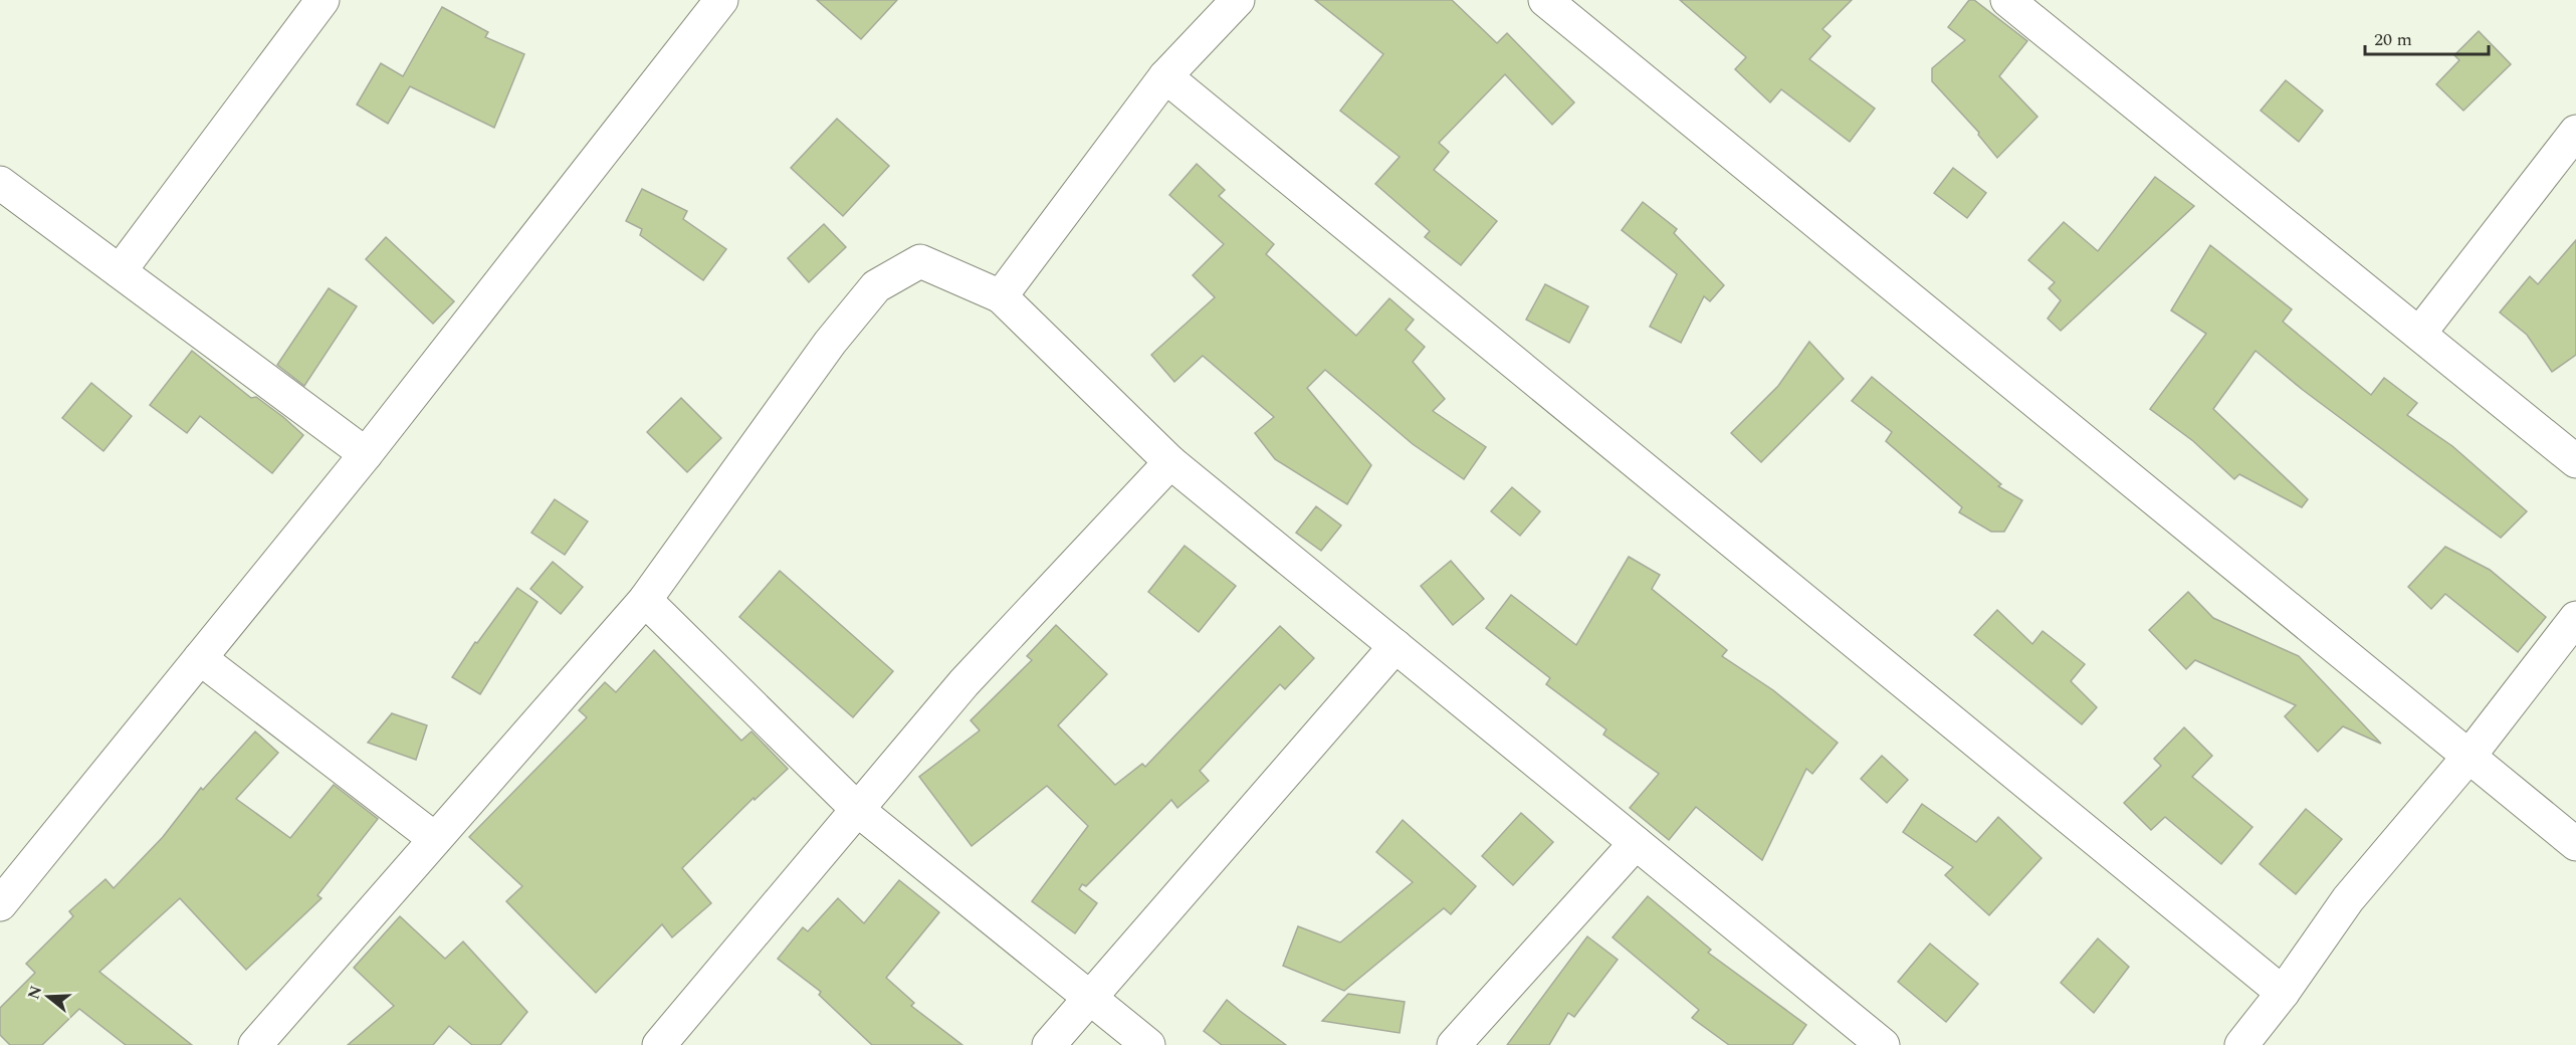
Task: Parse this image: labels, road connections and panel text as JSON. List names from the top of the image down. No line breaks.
{"scale_bar":"20 m","north":"left"}
